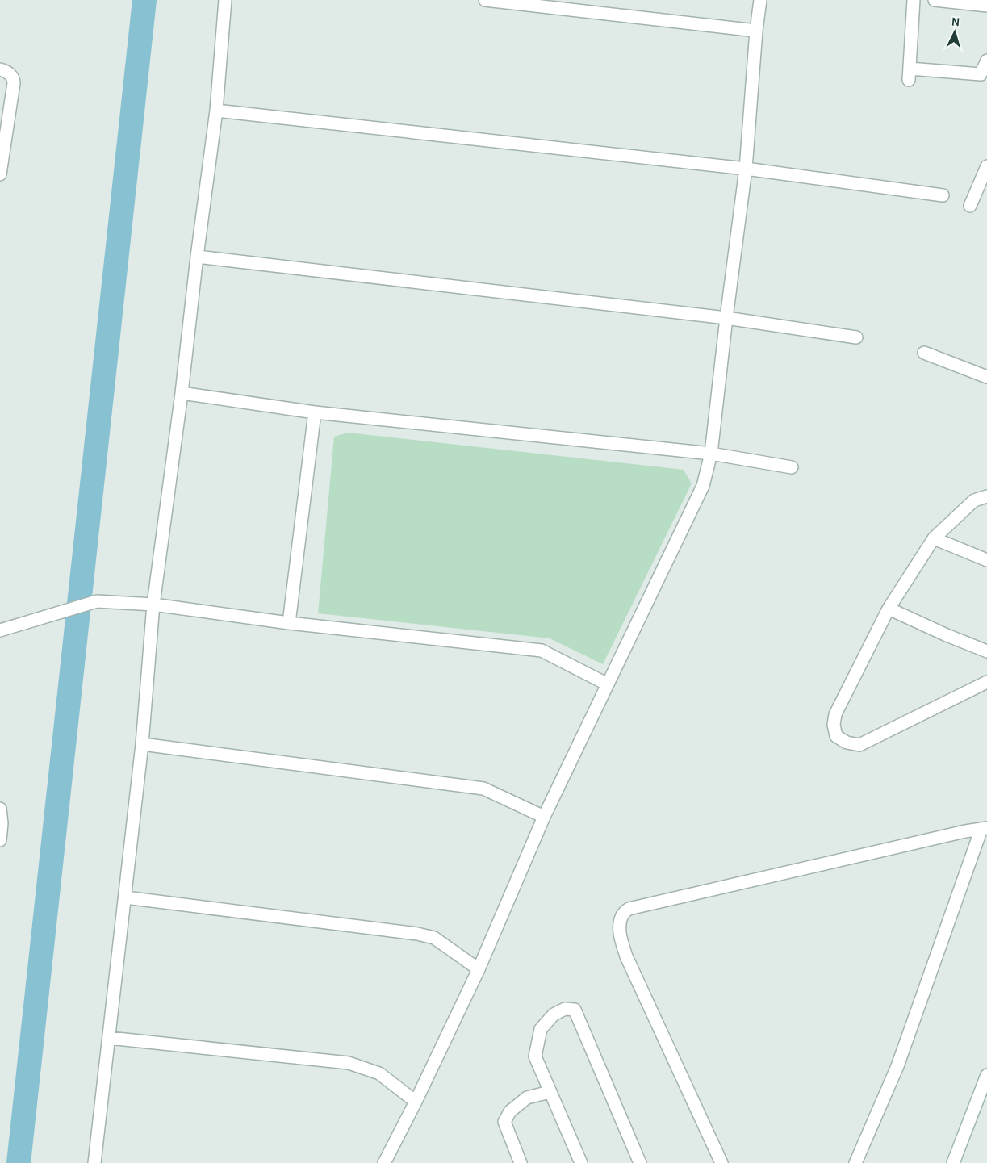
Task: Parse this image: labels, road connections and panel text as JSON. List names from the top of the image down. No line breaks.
{"north":"top"}
